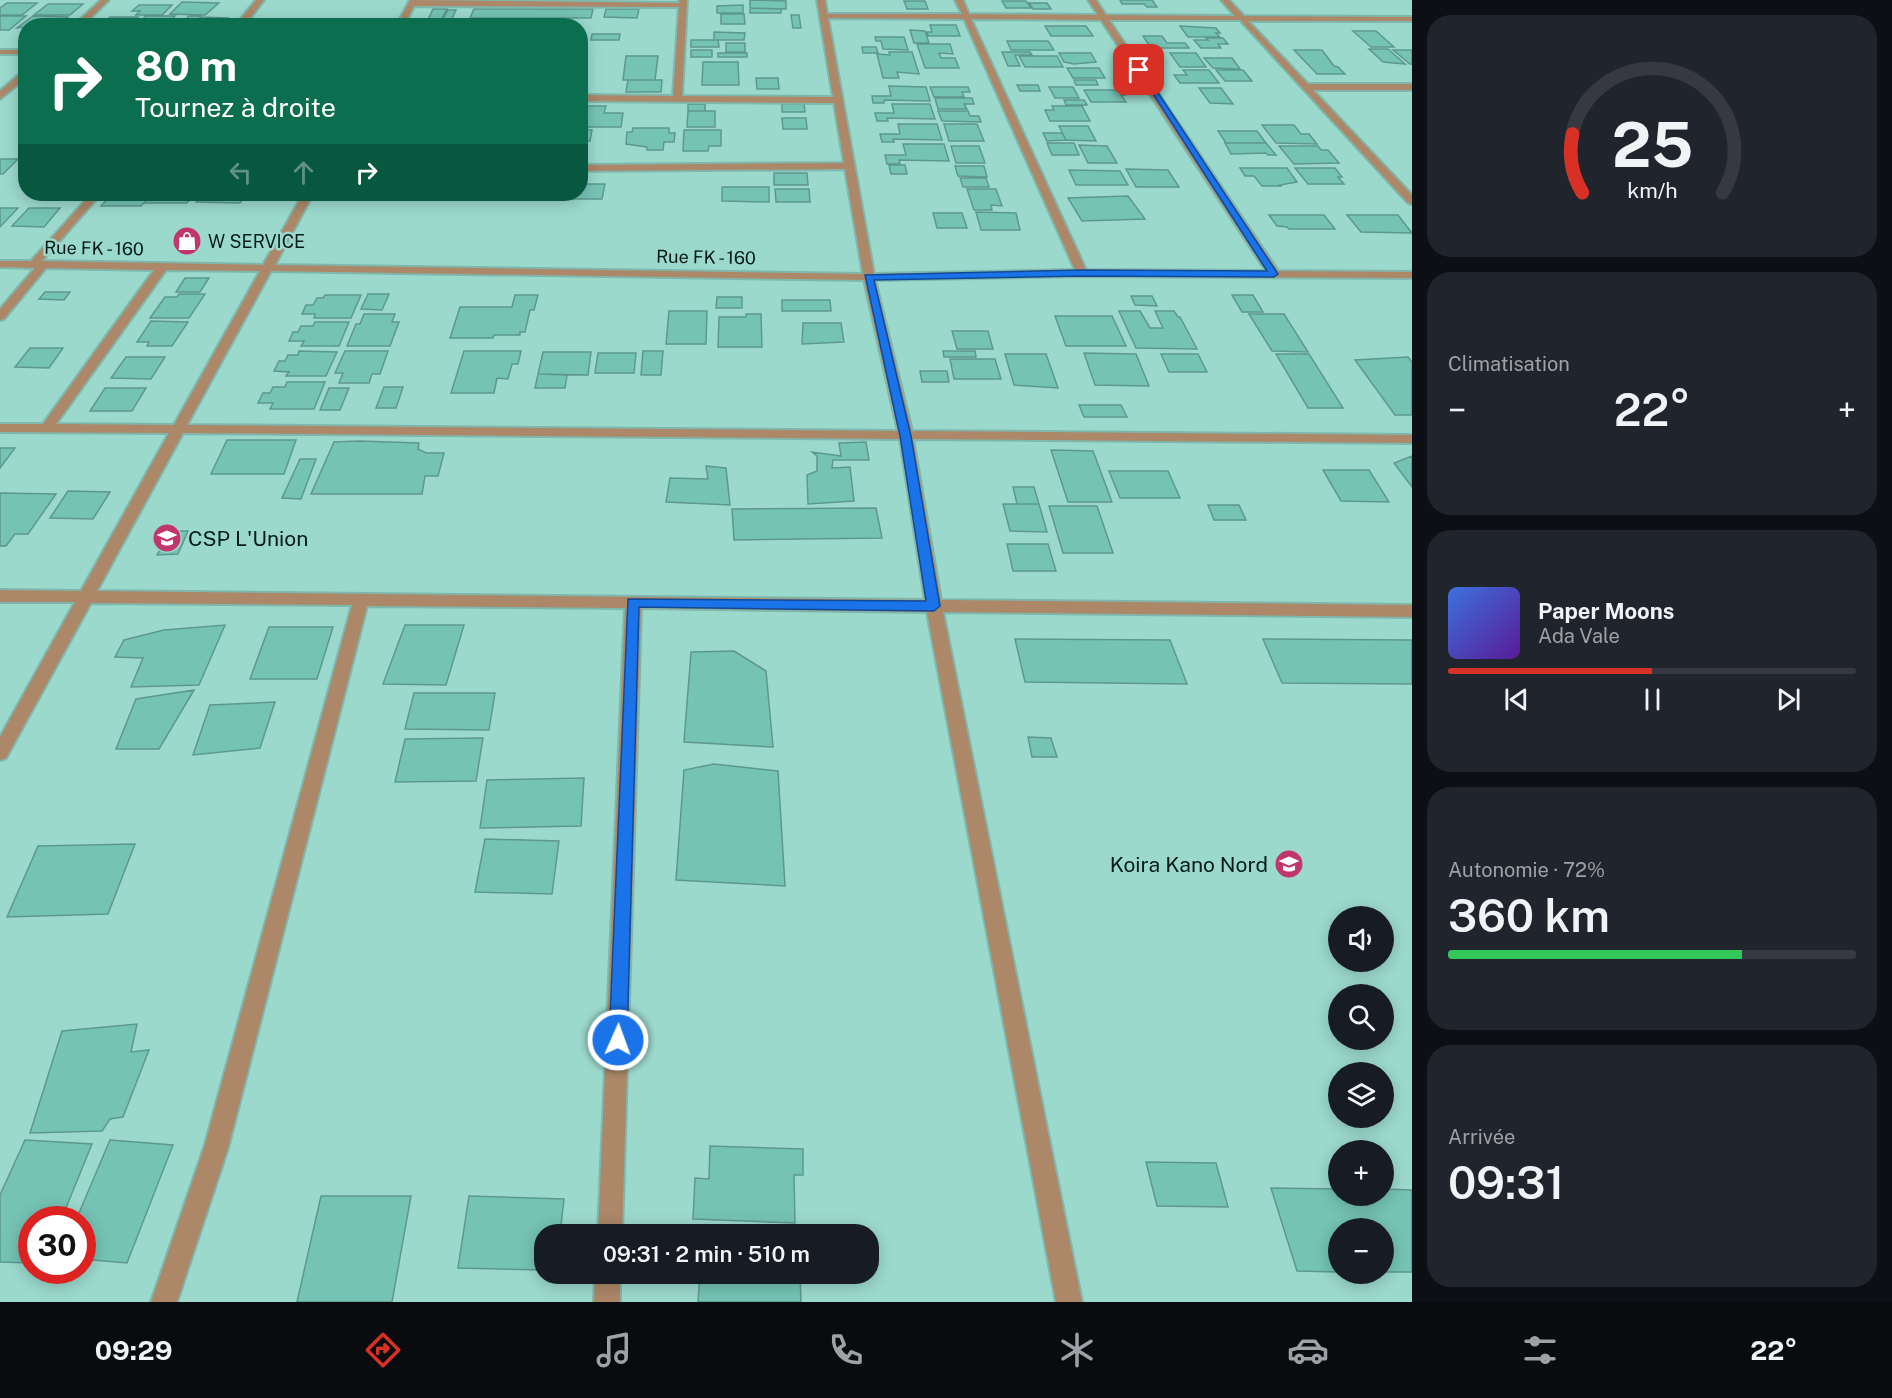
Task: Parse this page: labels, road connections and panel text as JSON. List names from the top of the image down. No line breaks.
{"streets":{"street":["Rue FK - 160"]},"places":{"shop":["W SERVICE"],"school or university":["CSP L'Union","Koira Kano Nord"]},"page":{"turn":["80 m","Tournez à droite"],"tile":["Climatisation",["Autonomie · 72%","360 km"],["Arrivée","09:31"]],"heat":["−","22°","+"],"song":["Paper Moons","Ada Vale"],"map_buttons":["+","−"],"limit":"30","trip":"09:31 · 2 min · 510 m","tabs":["09:29","22°"],"gauge":["25","km/h"]}}
